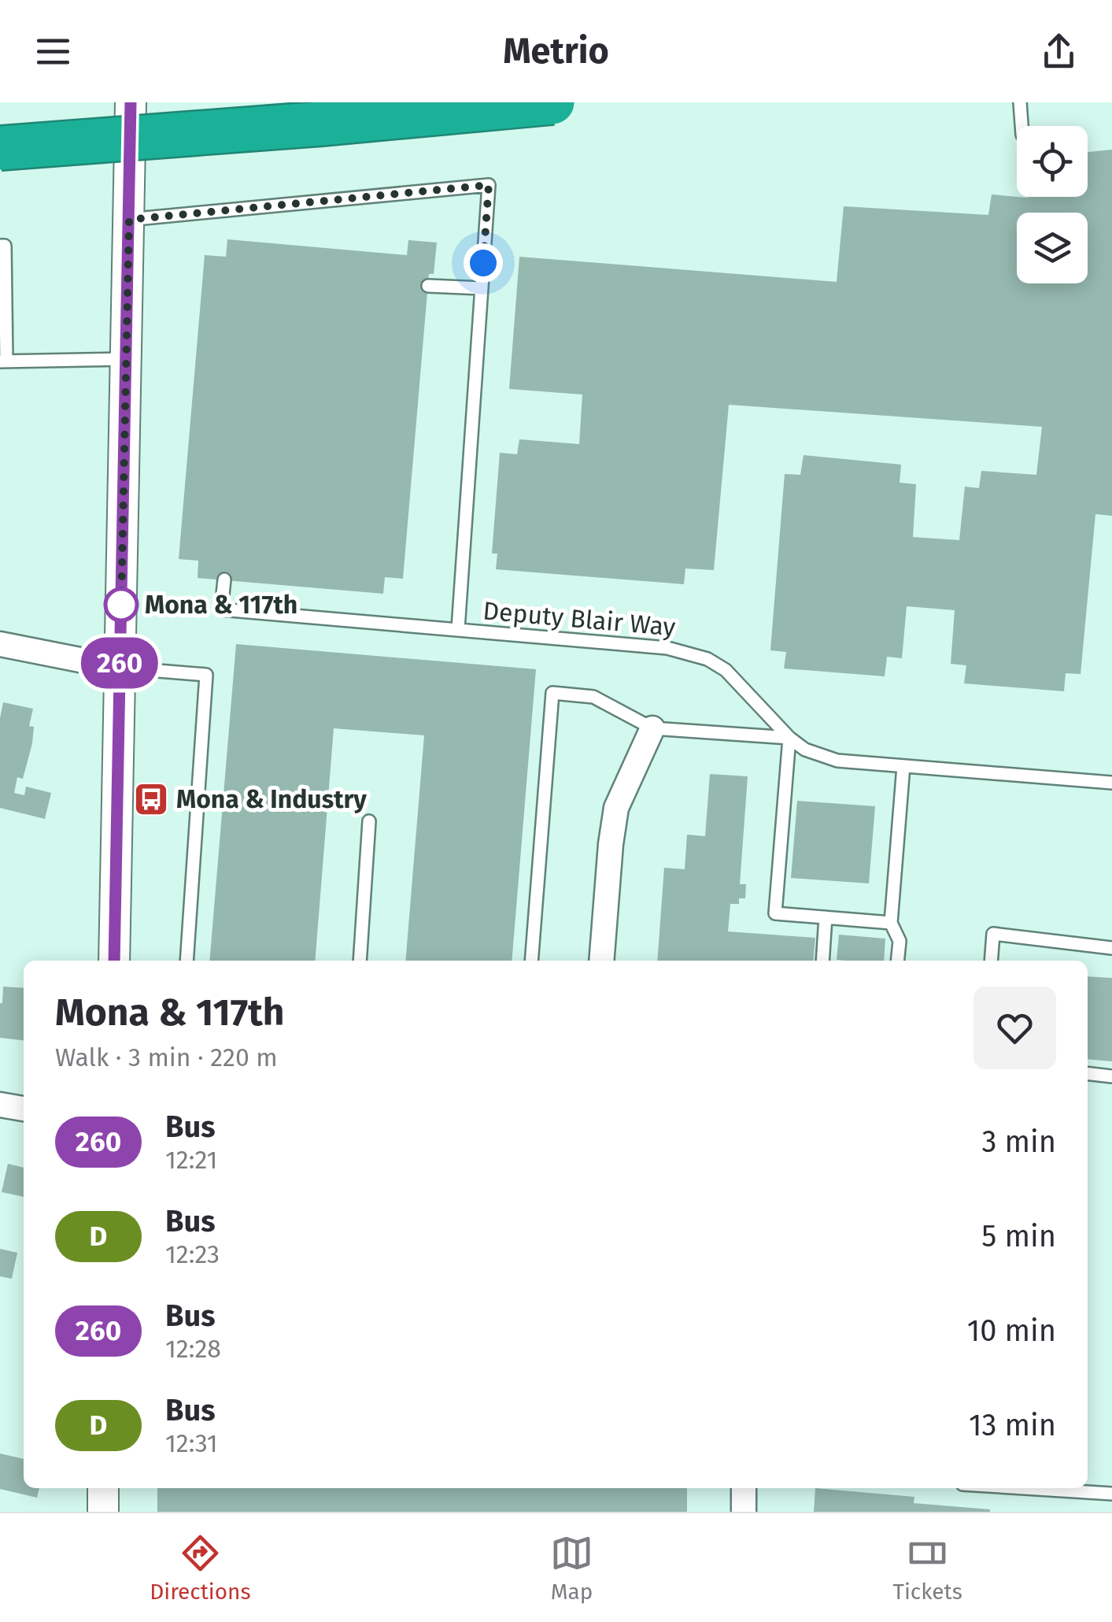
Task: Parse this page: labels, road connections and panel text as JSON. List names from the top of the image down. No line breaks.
{"streets":{"lane":["Deputy Blair Way"]},"places":{"other":["Mona & 117th"],"bus stop":["Mona & Industry"]},"lines":["bus line 260"],"page":{"header":"Metrio","on_map":"260","heading":["Mona & 117th","Walk · 3 min · 220 m"],"list":[{"mark":"260","name":"Bus","note":"12:21","value":"3 min"},{"mark":"D","name":"Bus","note":"12:23","value":"5 min"},{"mark":"260","name":"Bus","note":"12:28","value":"10 min"},{"mark":"D","name":"Bus","note":"12:31","value":"13 min"}],"tabs":["Directions","Map","Tickets"]}}
